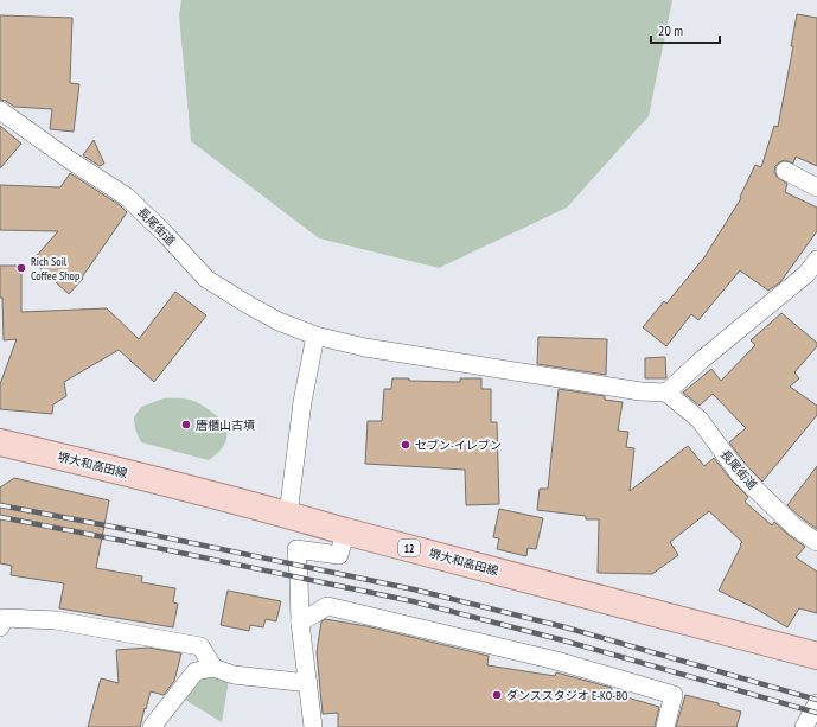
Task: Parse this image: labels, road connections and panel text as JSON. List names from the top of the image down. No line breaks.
{"streets":{"main road":["堺大和高田線","12"],"street":["長尾街道"]},"places":["Rich Soil Coffee Shop","唐櫃山古墳","セブン-イレブン","ダンススタジオ E-KO-BO"],"scale_bar":"20 m"}
